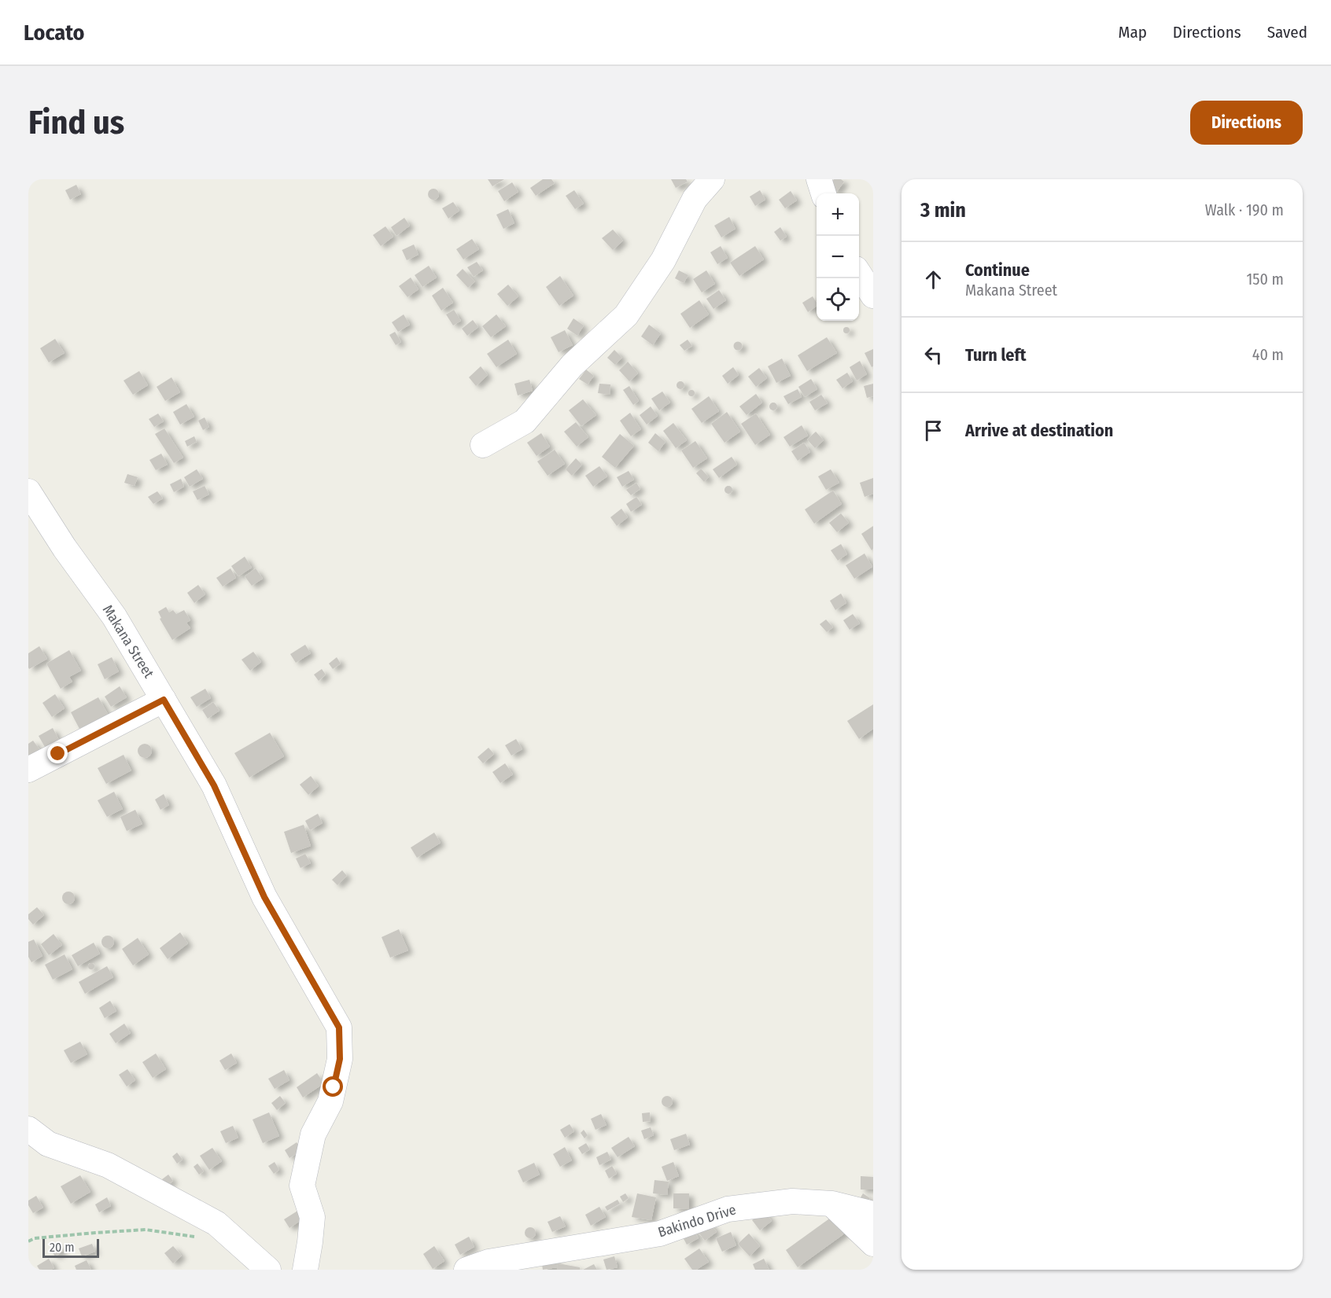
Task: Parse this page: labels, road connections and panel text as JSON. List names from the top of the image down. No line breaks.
{"streets":{"street":["Makana Street","Bakindo Drive"]},"scale_bar":"20 m","page":{"header":"Locato","nav":["Map","Directions","Saved"],"buttons":"Directions","title":"Find us","heading":["3 min","Walk · 190 m"],"map_buttons":["+","−"],"list":[["Continue","Makana Street","150 m"],["Turn left","40 m"],"Arrive at destination"],"scale":"20 m"}}
